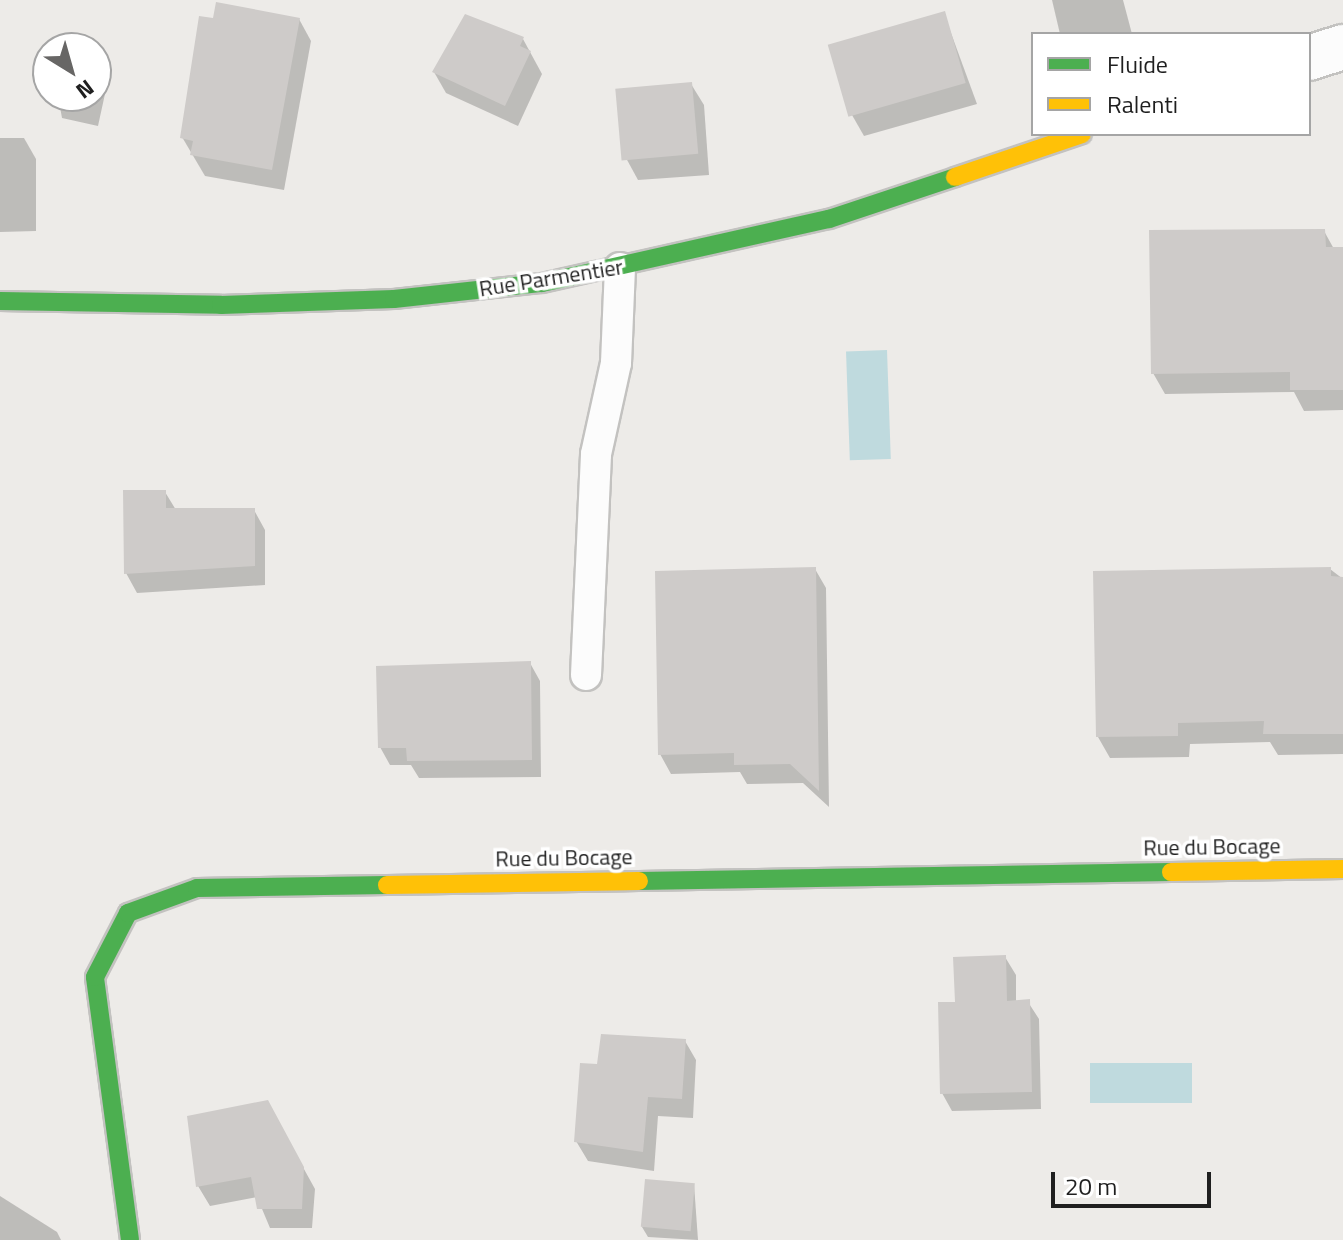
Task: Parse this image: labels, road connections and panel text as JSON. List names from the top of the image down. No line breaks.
{"streets":{"street":["Rue Parmentier","Rue du Bocage"]},"legend":["Fluide","Ralenti"],"scale_bar":"20 m","north":"bottom right"}
